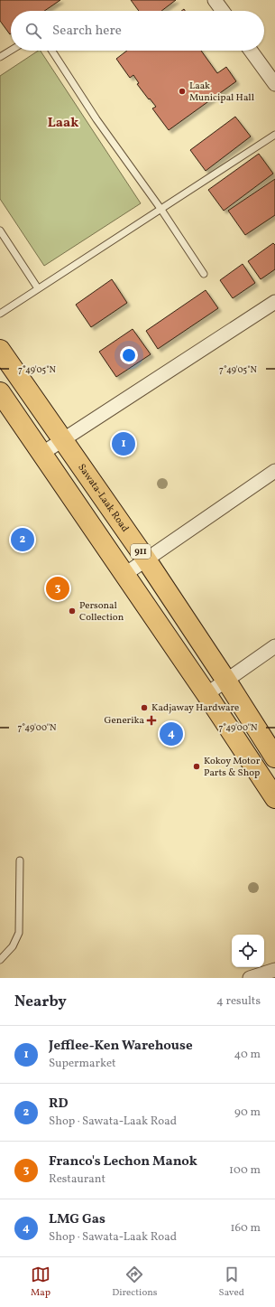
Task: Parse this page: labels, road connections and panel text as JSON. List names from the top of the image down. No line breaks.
{"streets":{"main road":["Sawata-Laak Road","911"]},"districts":["Laak"],"places":{"other":["Laak Municipal Hall","Personal Collection","Kadjaway Hardware","Kokoy Motor Parts & Shop"],"health":["Generika"]},"page":{"search":"Search here","pins":["1","2","3","4"],"heading":["Nearby","4 results"],"list":[{"mark":"1","name":"Jefflee-Ken Warehouse","note":"Supermarket","value":"40 m"},{"mark":"2","name":"RD","note":"Shop · Sawata-Laak Road","value":"90 m"},{"mark":"3","name":"Franco's Lechon Manok","note":"Restaurant","value":"100 m"},{"mark":"4","name":"LMG Gas","note":"Shop · Sawata-Laak Road","value":"160 m"}],"nav":["Map","Directions","Saved"]},"coordinates":["7°49'05\"N","7°49'00\"N"]}
